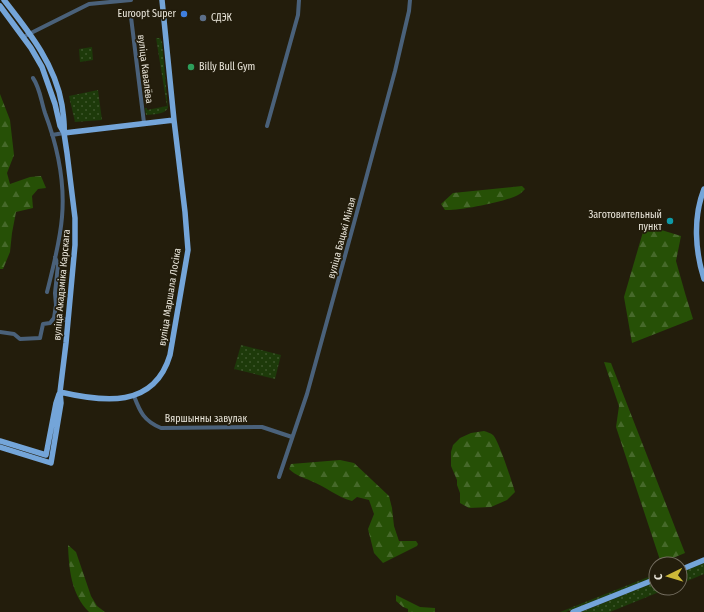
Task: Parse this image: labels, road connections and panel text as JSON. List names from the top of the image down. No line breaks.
{"streets":{"main road":["вуліца Акадэміка Карскага","вуліца Маршала Лосіка"],"street":["вуліца Кавалёва","вуліца Бацькі Міная","Вяршынны завулак"]},"crossings":[["вуліца Бацькі Міная","Вяршынны завулак"],["вуліца Акадэміка Карскага","вуліца Маршала Лосіка"],["вуліца Маршала Лосіка","Вяршынны завулак"]],"places":["Euroopt Super","СДЭК","Billy Bull Gym","Заготовительный пункт"],"north":"left"}
